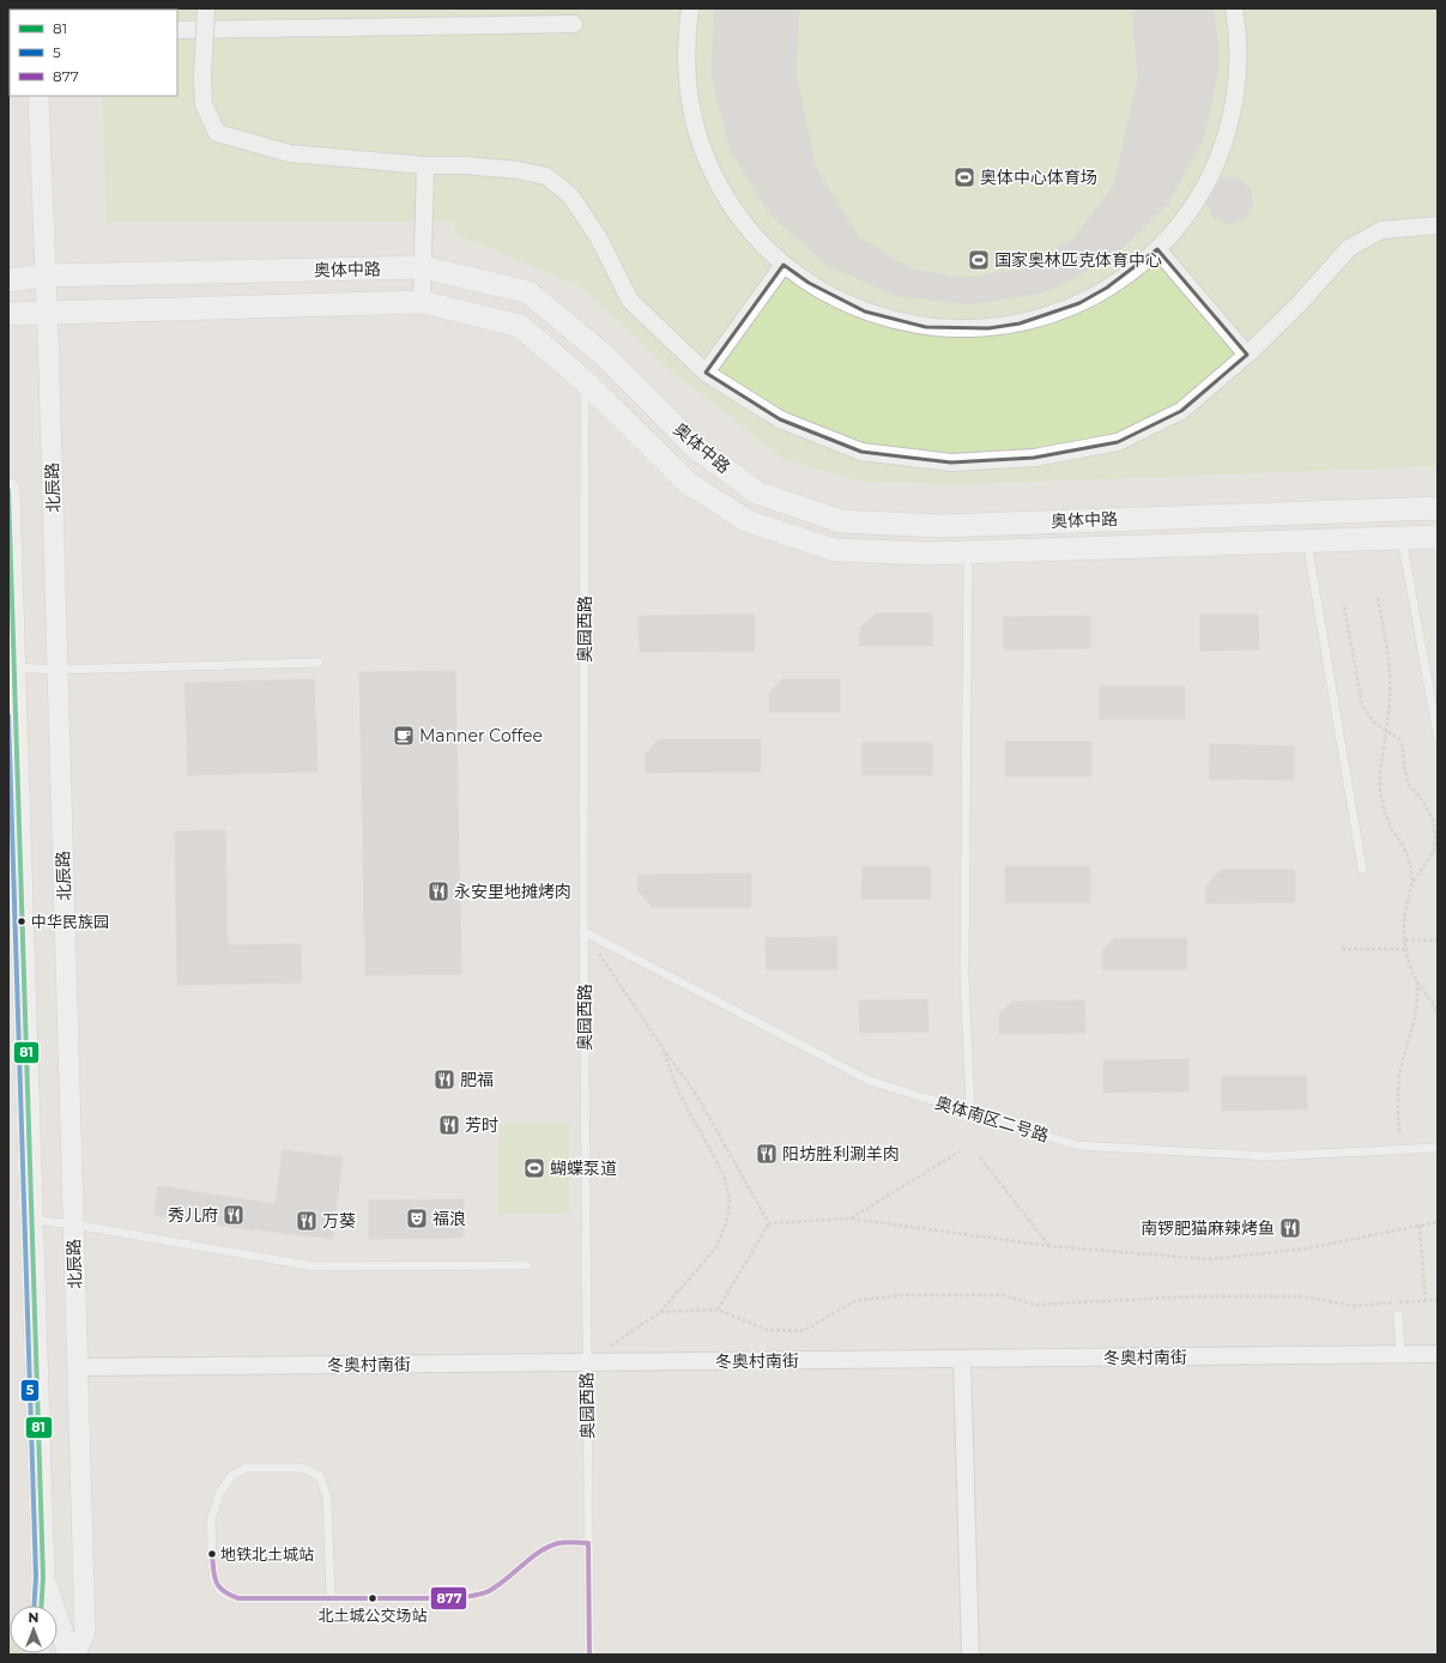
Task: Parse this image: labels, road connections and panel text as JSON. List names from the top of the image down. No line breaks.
{"streets":{"main road":["奥体中路"],"street":["北辰路","冬奥村南街"],"lane":["奥园西路","奥体南区二号路"]},"crossings":[["奥体中路","北辰路"],["奥体中路","奥园西路"],["北辰路","冬奥村南街"],["奥园西路","奥体南区二号路"],["奥园西路","冬奥村南街"]],"places":{"sports":["奥体中心体育场","国家奥林匹克体育中心","蝴蝶泵道"],"cafe":["Manner Coffee"],"restaurant":["永安里地摊烤肉","肥福","芳时","阳坊胜利涮羊肉","秀儿府","万葵","南锣肥猫麻辣烤鱼"],"other":["中华民族园","地铁北土城站","北土城公交场站"],"theatre":["福浪"]},"lines":["transit line 81","transit line 5","transit line 877"],"legend":["81","5","877"],"north":"top"}
